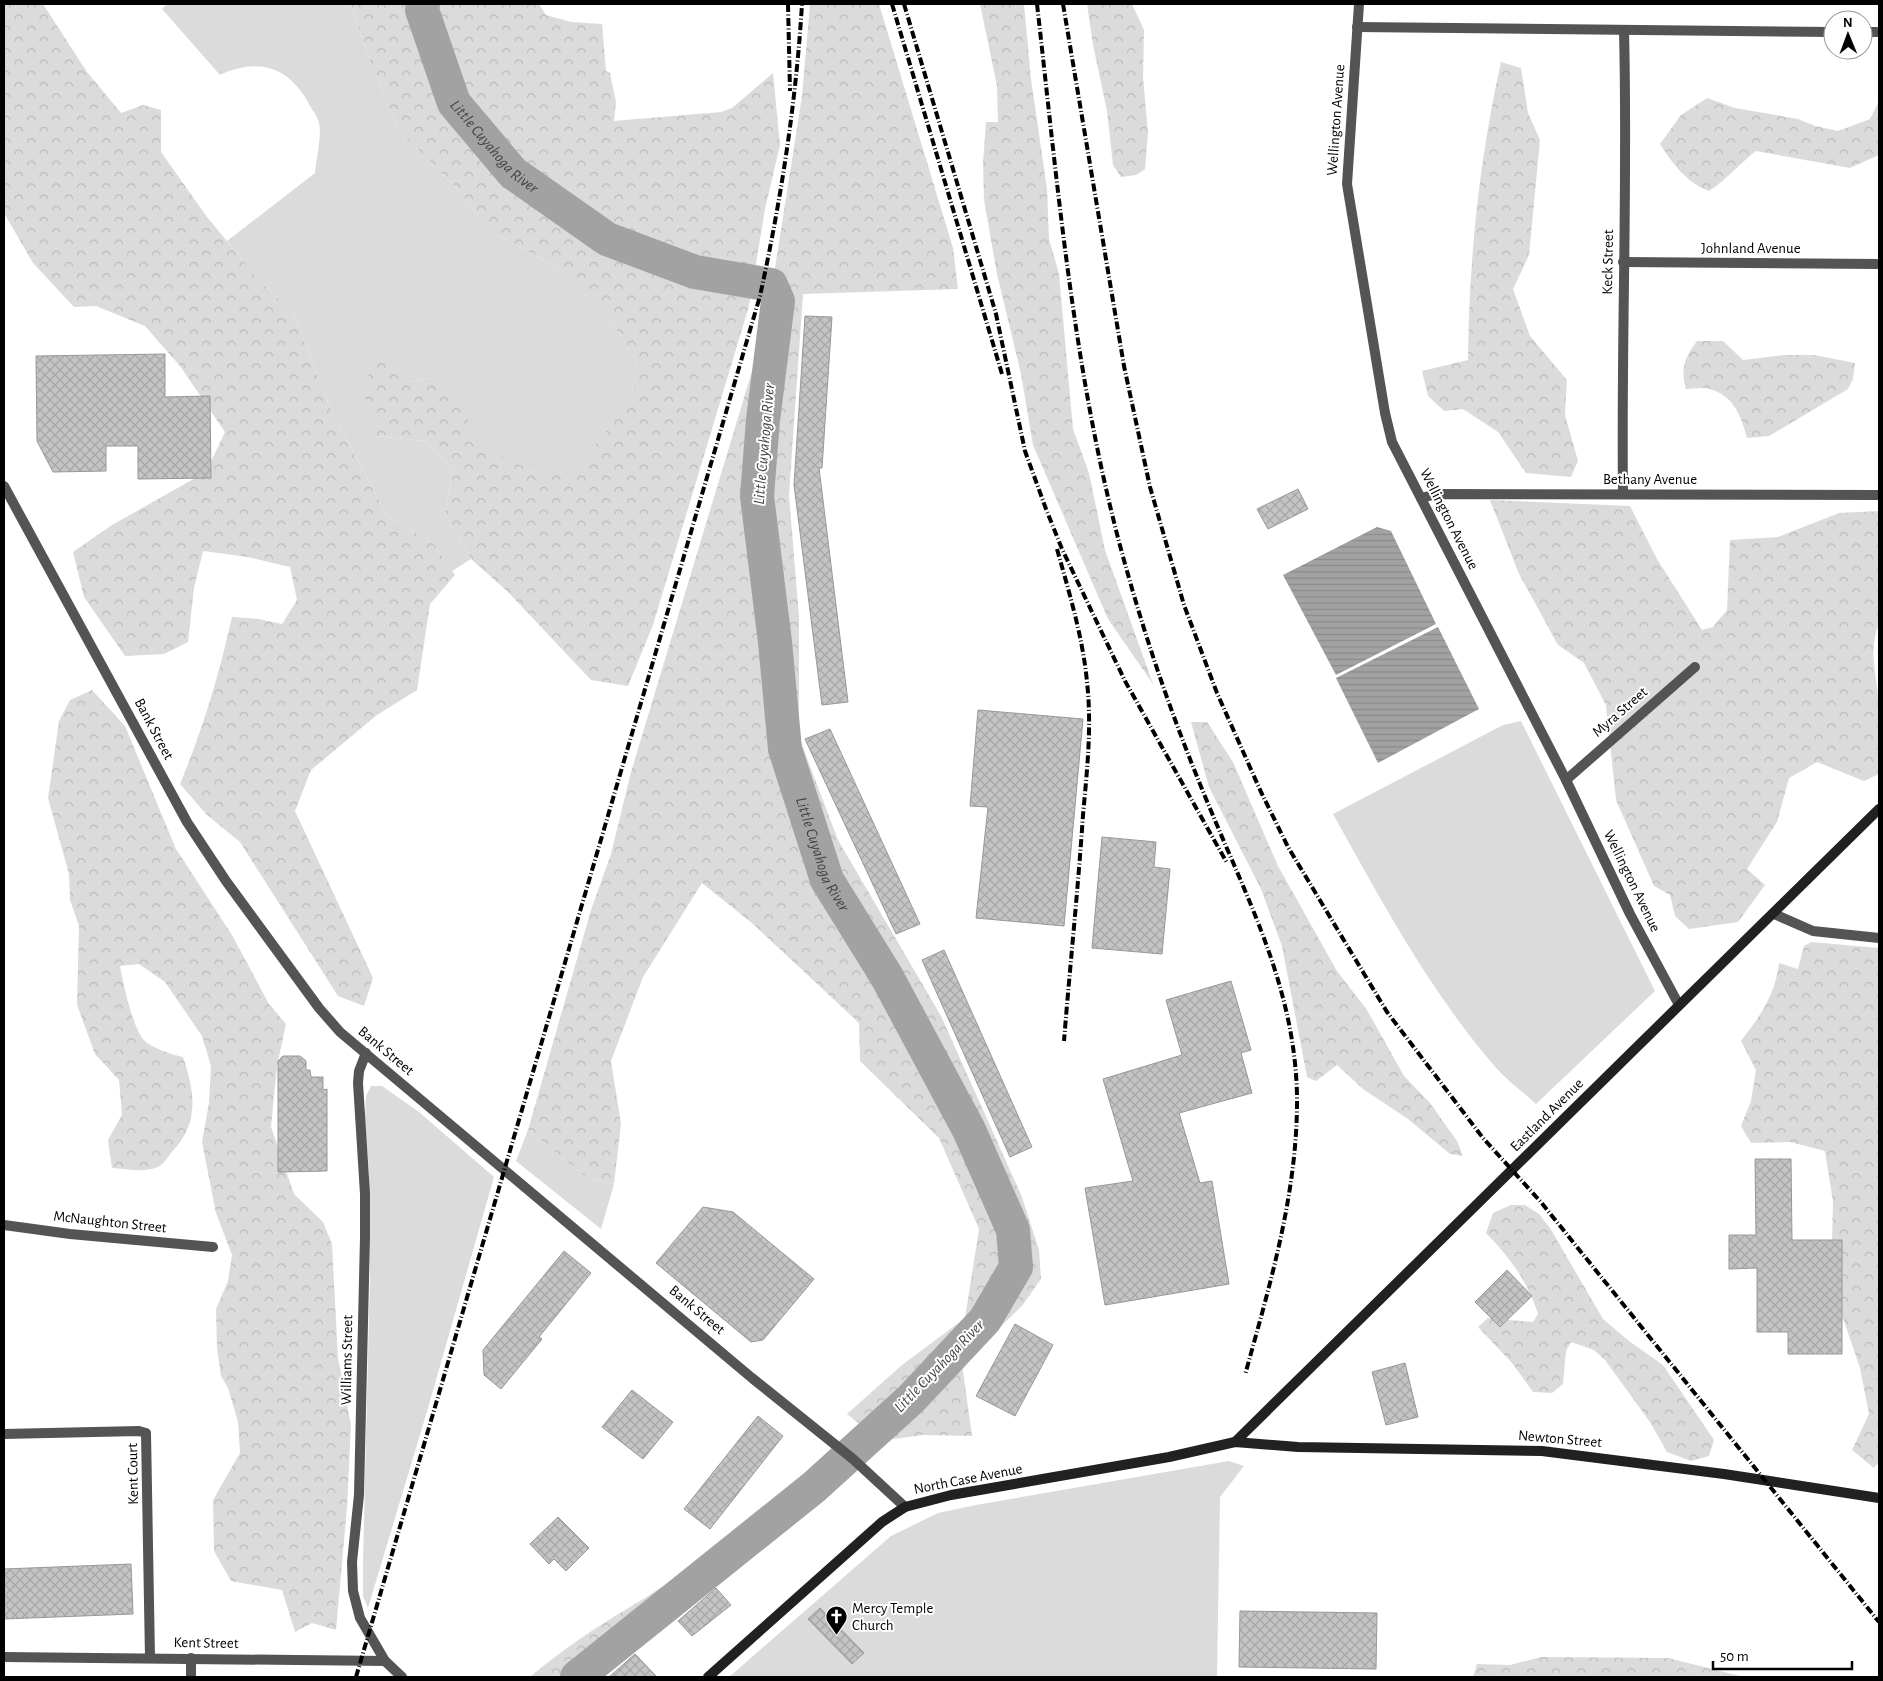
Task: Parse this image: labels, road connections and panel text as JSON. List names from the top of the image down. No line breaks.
{"streets":{"street":["Wellington Avenue","Johnland Avenue","Keck Street","Bethany Avenue","Myra Street","Bank Street","Eastland Avenue","McNaughton Street","Williams Street","Newton Street","Kent Court","North Case Avenue","Kent Street"]},"crossings":[["Wellington Avenue","Bethany Avenue"],["Wellington Avenue","Myra Street"],["Wellington Avenue","Eastland Avenue"],["Johnland Avenue","Keck Street"],["Keck Street","Bethany Avenue"],["Bank Street","Williams Street"],["Bank Street","North Case Avenue"],["Eastland Avenue","Newton Street"],["Eastland Avenue","North Case Avenue"],["Williams Street","Kent Street"],["Newton Street","North Case Avenue"],["Kent Court","Kent Street"]],"water":["Little Cuyahoga River"],"places":{"church":["Mercy Temple Church"]},"scale_bar":"50 m","north":"top"}
